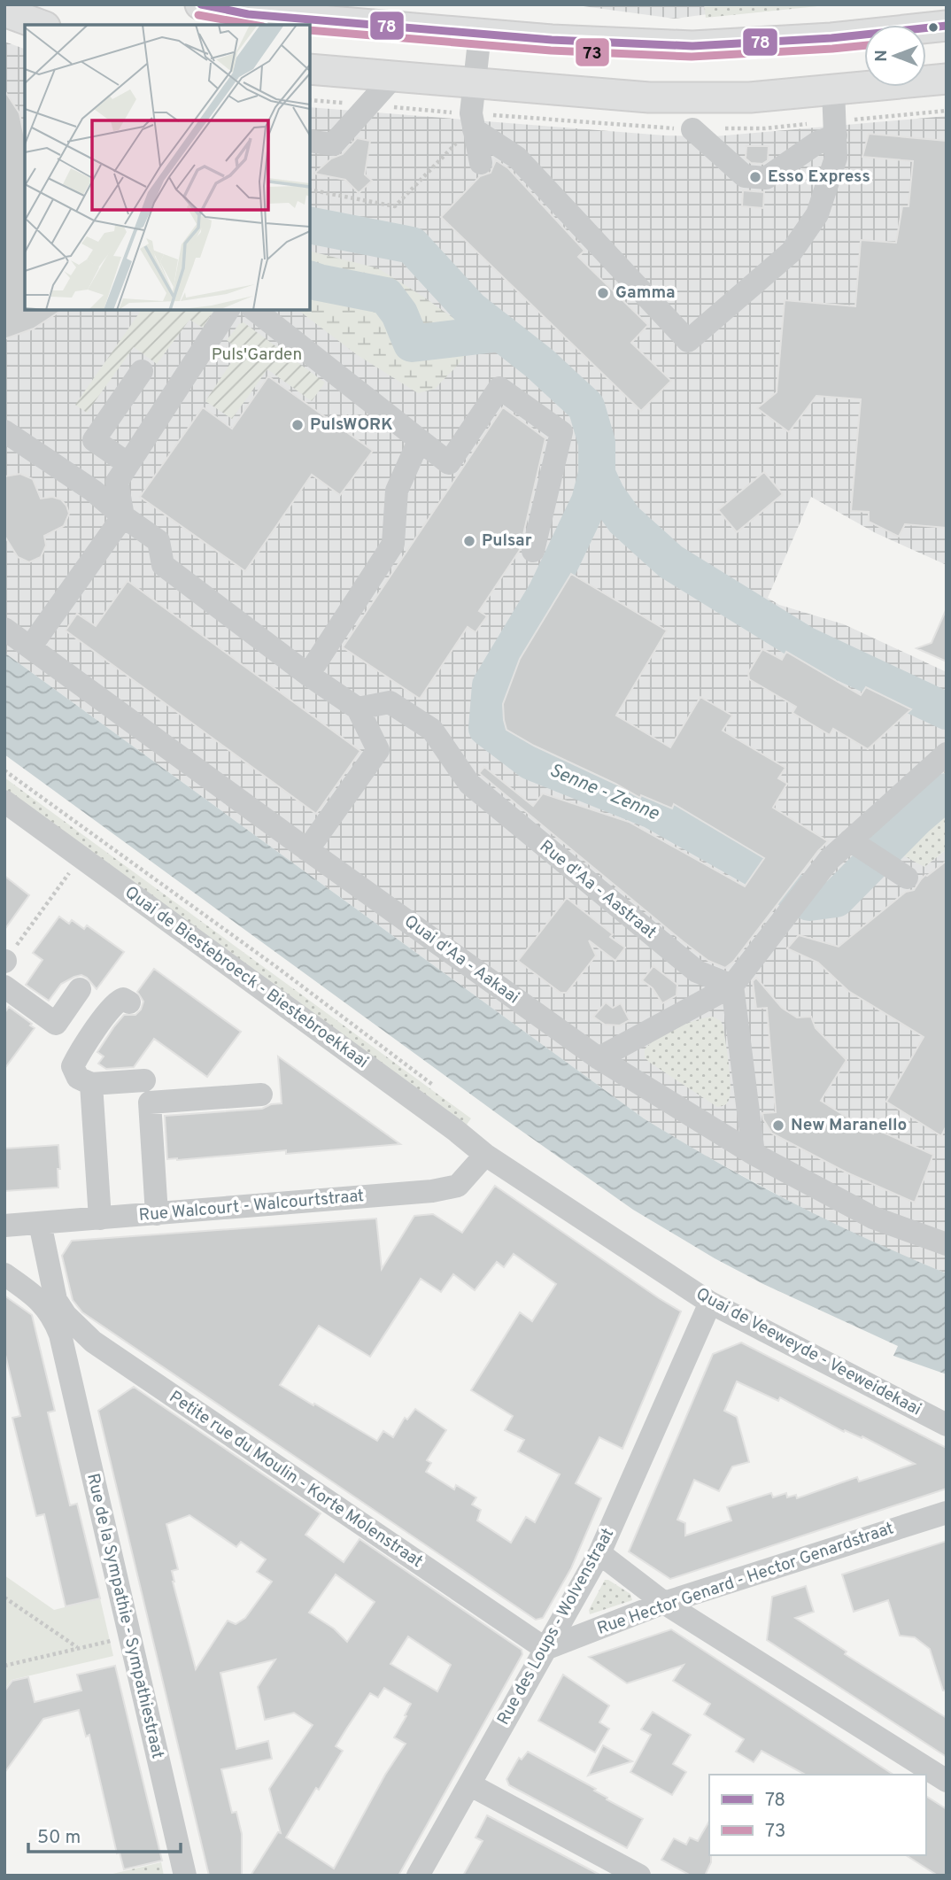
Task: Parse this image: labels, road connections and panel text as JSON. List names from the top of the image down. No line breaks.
{"streets":{"street":["Rue d'Aa - Aastraat","Quai d'Aa - Aakaai","Quai de Biestebroeck - Biestebroekkaai","Rue Walcourt - Walcourtstraat","Quai de Veeweyde - Veeweidekaai","Petite rue du Moulin - Korte Molenstraat","Rue Hector Genard - Hector Genardstraat","Rue de la Sympathie - Sympathiestraat","Rue des Loups - Wolvenstraat"]},"crossings":[["Quai de Biestebroeck - Biestebroekkaai","Rue Walcourt - Walcourtstraat"],["Quai de Biestebroeck - Biestebroekkaai","Quai de Veeweyde - Veeweidekaai"],["Rue Walcourt - Walcourtstraat","Quai de Veeweyde - Veeweidekaai"],["Rue Walcourt - Walcourtstraat","Rue de la Sympathie - Sympathiestraat"],["Quai de Veeweyde - Veeweidekaai","Rue des Loups - Wolvenstraat"],["Petite rue du Moulin - Korte Molenstraat","Rue Hector Genard - Hector Genardstraat"],["Petite rue du Moulin - Korte Molenstraat","Rue de la Sympathie - Sympathiestraat"],["Petite rue du Moulin - Korte Molenstraat","Rue des Loups - Wolvenstraat"],["Rue Hector Genard - Hector Genardstraat","Rue des Loups - Wolvenstraat"]],"water":["Senne - Zenne"],"parks":["Puls'Garden"],"places":["Esso Express","Gamma","PulsWORK","Pulsar","New Maranello"],"lines":["transit line 78","transit line 73"],"legend":["78","73"],"scale_bar":"50 m","north":"left"}
